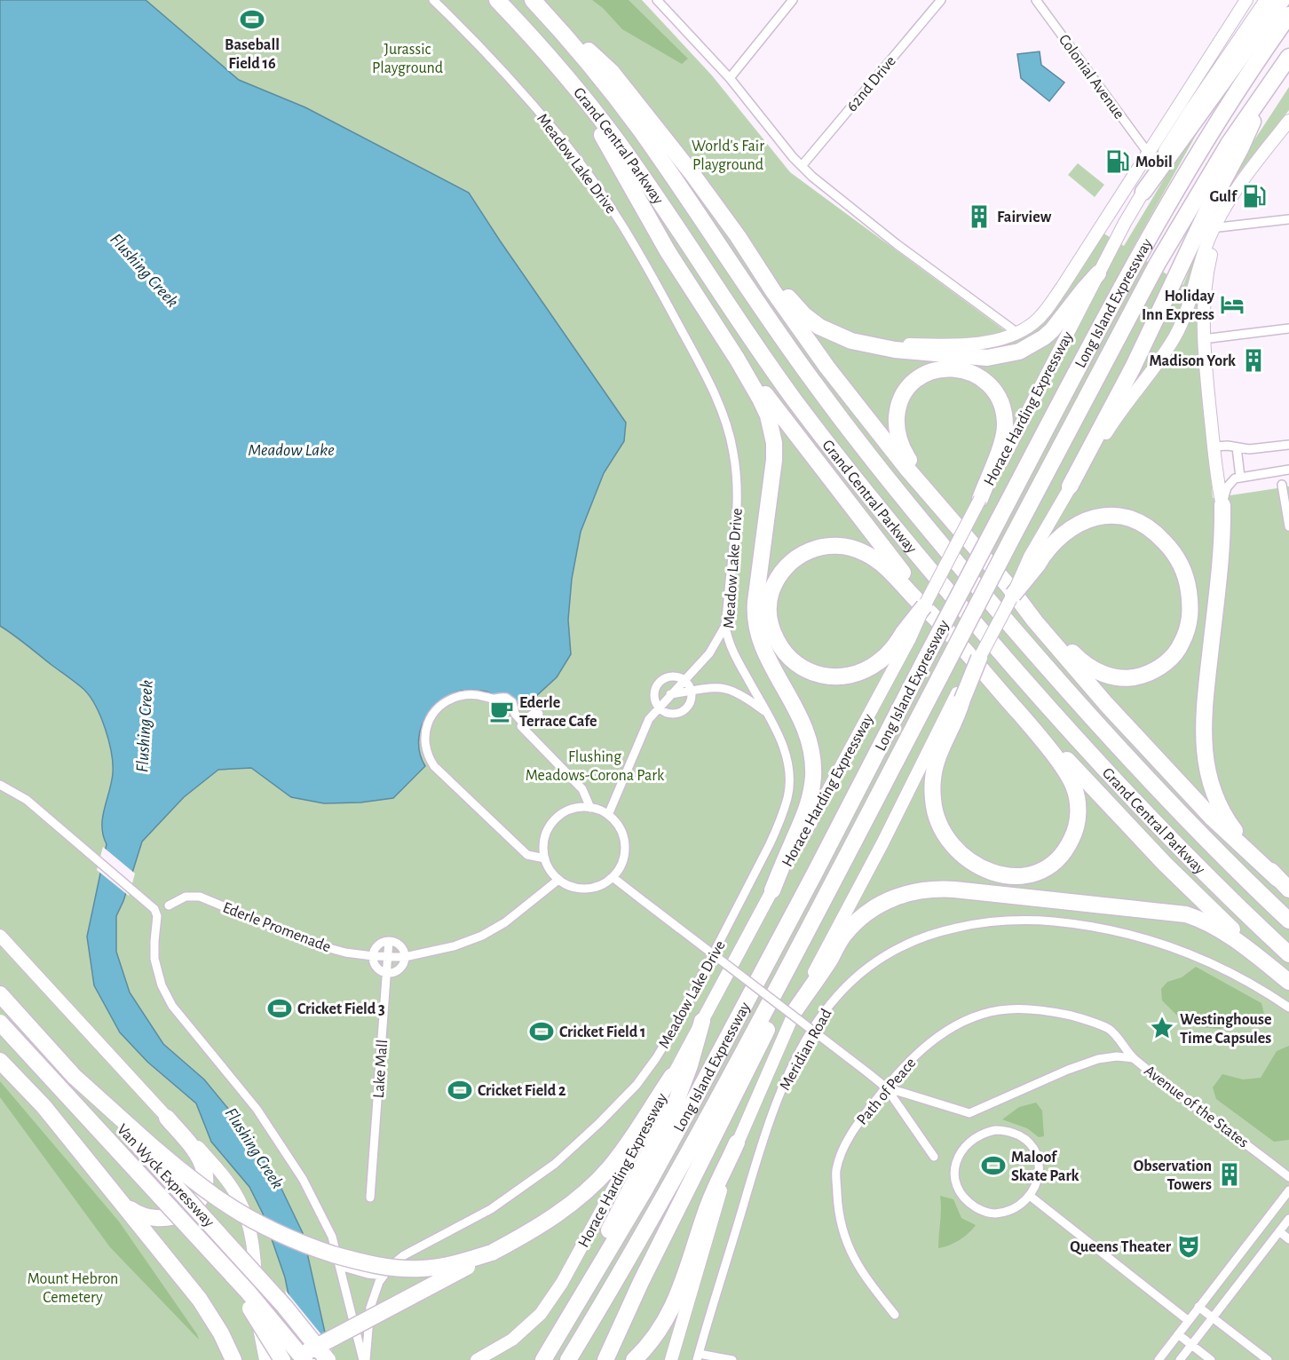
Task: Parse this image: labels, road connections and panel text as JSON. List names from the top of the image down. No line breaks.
{"streets":{"highway":["Grand Central Parkway","Long Island Expressway","Van Wyck Expressway"],"main road":["Horace Harding Expressway"],"street":["Colonial Avenue","62nd Drive","Meadow Lake Drive","Ederle Promenade","Meridian Road","Lake Mall","Path of Peace","Avenue of the States"]},"crossings":[["Colonial Avenue","Horace Harding Expressway"],["Ederle Promenade","Lake Mall"],["Path of Peace","Avenue of the States"]],"water":["Flushing Creek","Meadow Lake"],"parks":["Jurassic Playground","World's Fair Playground","Flushing Meadows-Corona Park","Mount Hebron Cemetery"],"places":{"sports":["Baseball Field 16","Cricket Field 3","Cricket Field 1","Cricket Field 2","Maloof Skate Park"],"fuel station":["Mobil","Gulf"],"building":["Fairview","Madison York","Observation Towers"],"hotel":["Holiday Inn Express"],"cafe":["Ederle Terrace Cafe"],"place":["Westinghouse Time Capsules"],"theatre":["Queens Theater"]}}
